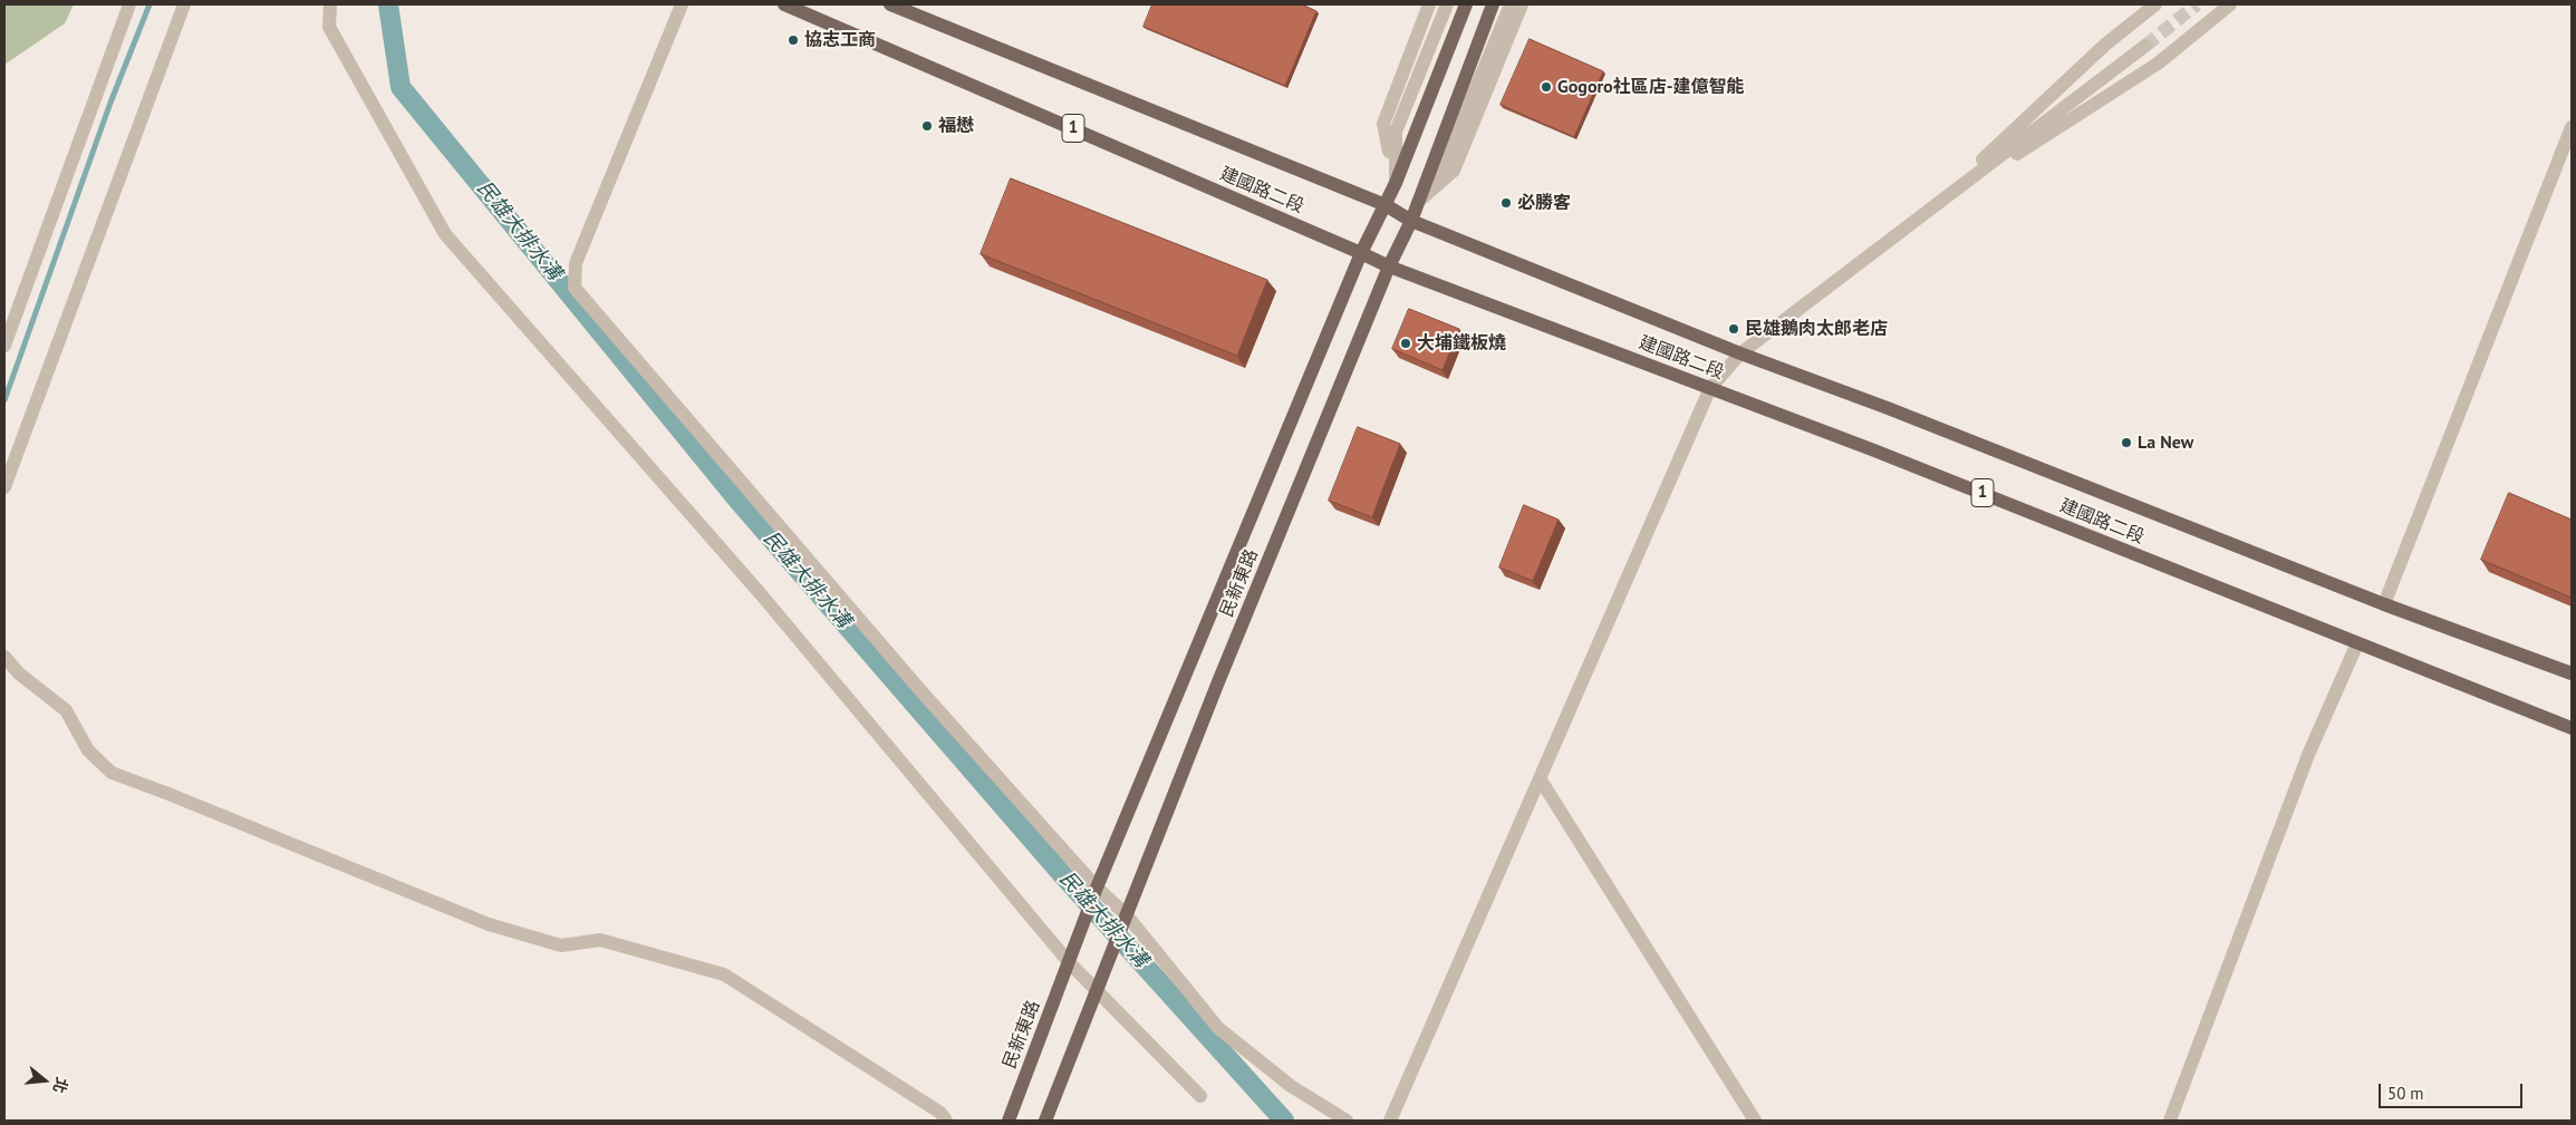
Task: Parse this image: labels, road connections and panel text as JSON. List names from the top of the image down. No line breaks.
{"streets":{"main road":["1","建國路二段","民新東路"]},"crossings":[["建國路二段","民新東路"]],"water":["民雄大排水溝"],"places":["協志工商","Gogoro社區店-建億智能","福懋","必勝客","民雄鵝肉太郎老店","大埔鐵板燒","La New"],"scale_bar":"50 m","north":"right"}
